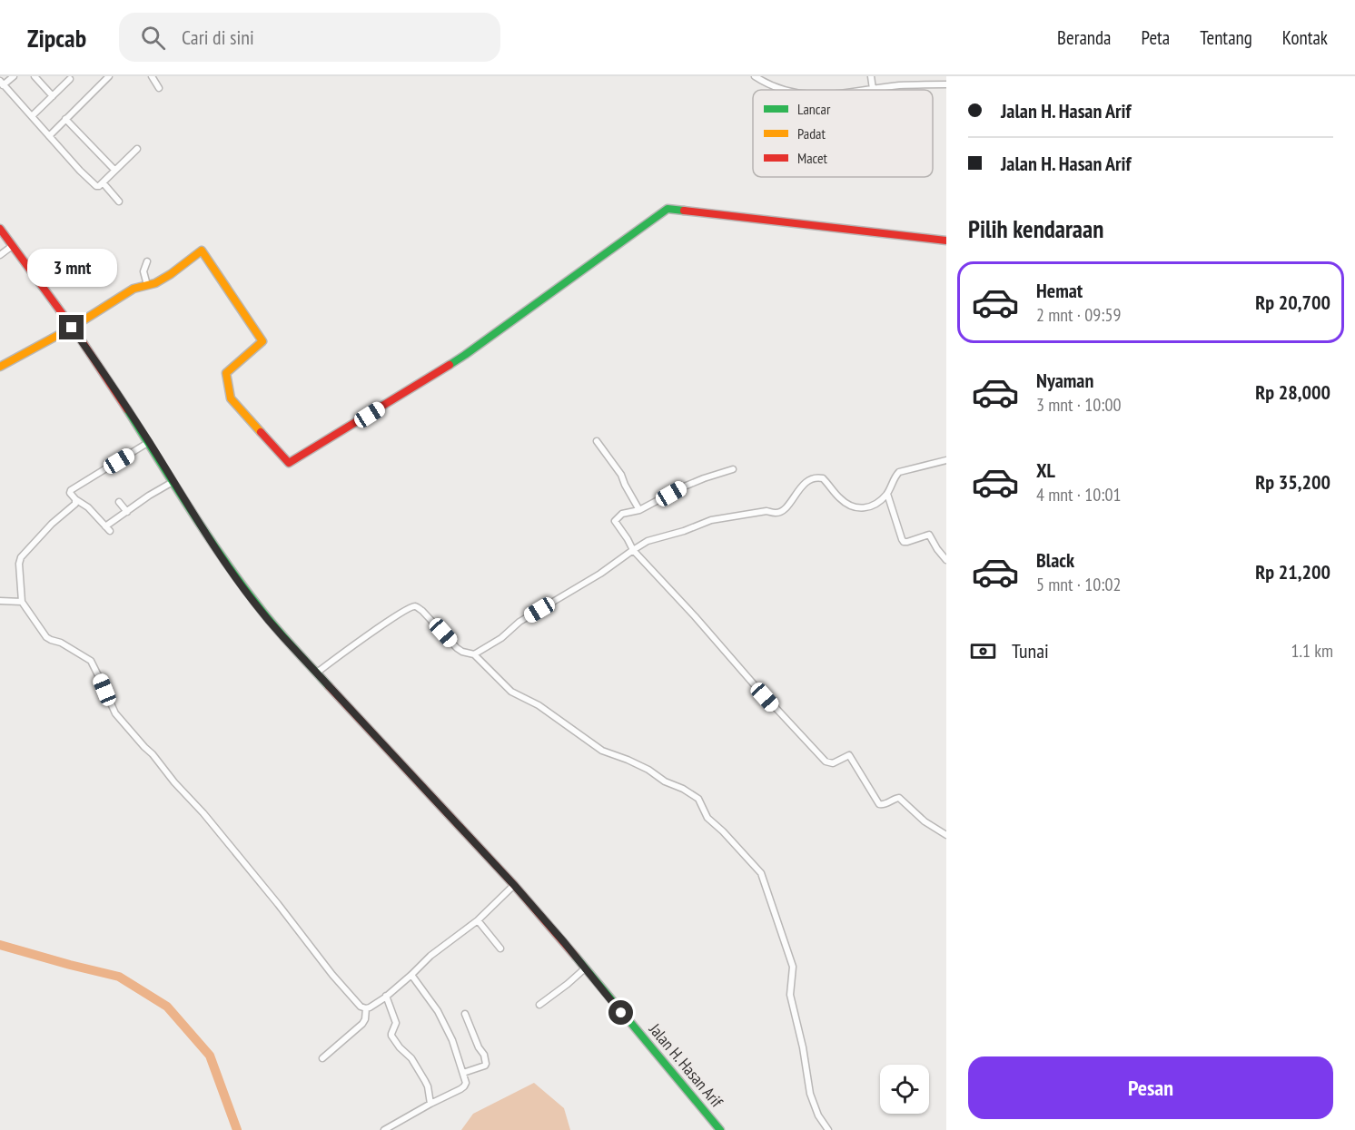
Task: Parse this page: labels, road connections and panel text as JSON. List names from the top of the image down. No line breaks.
{"streets":{"street":["Jalan H. Hasan Arif"]},"legend":["Lancar","Padat","Macet"],"page":{"header":"Zipcab","search":"Cari di sini","nav":["Beranda","Peta","Tentang","Kontak"],"banner":["Jalan H. Hasan Arif","Jalan H. Hasan Arif"],"heading":"Pilih kendaraan","bubble":"3 mnt","list":[{"name":"Hemat","note":"2 mnt · 09:59","value":"Rp 20,700"},{"name":"Nyaman","note":"3 mnt · 10:00","value":"Rp 28,000"},{"name":"XL","note":"4 mnt · 10:01","value":"Rp 35,200"},{"name":"Black","note":"5 mnt · 10:02","value":"Rp 21,200"}],"pay":["Tunai","1.1 km"],"buttons":"Pesan"}}
